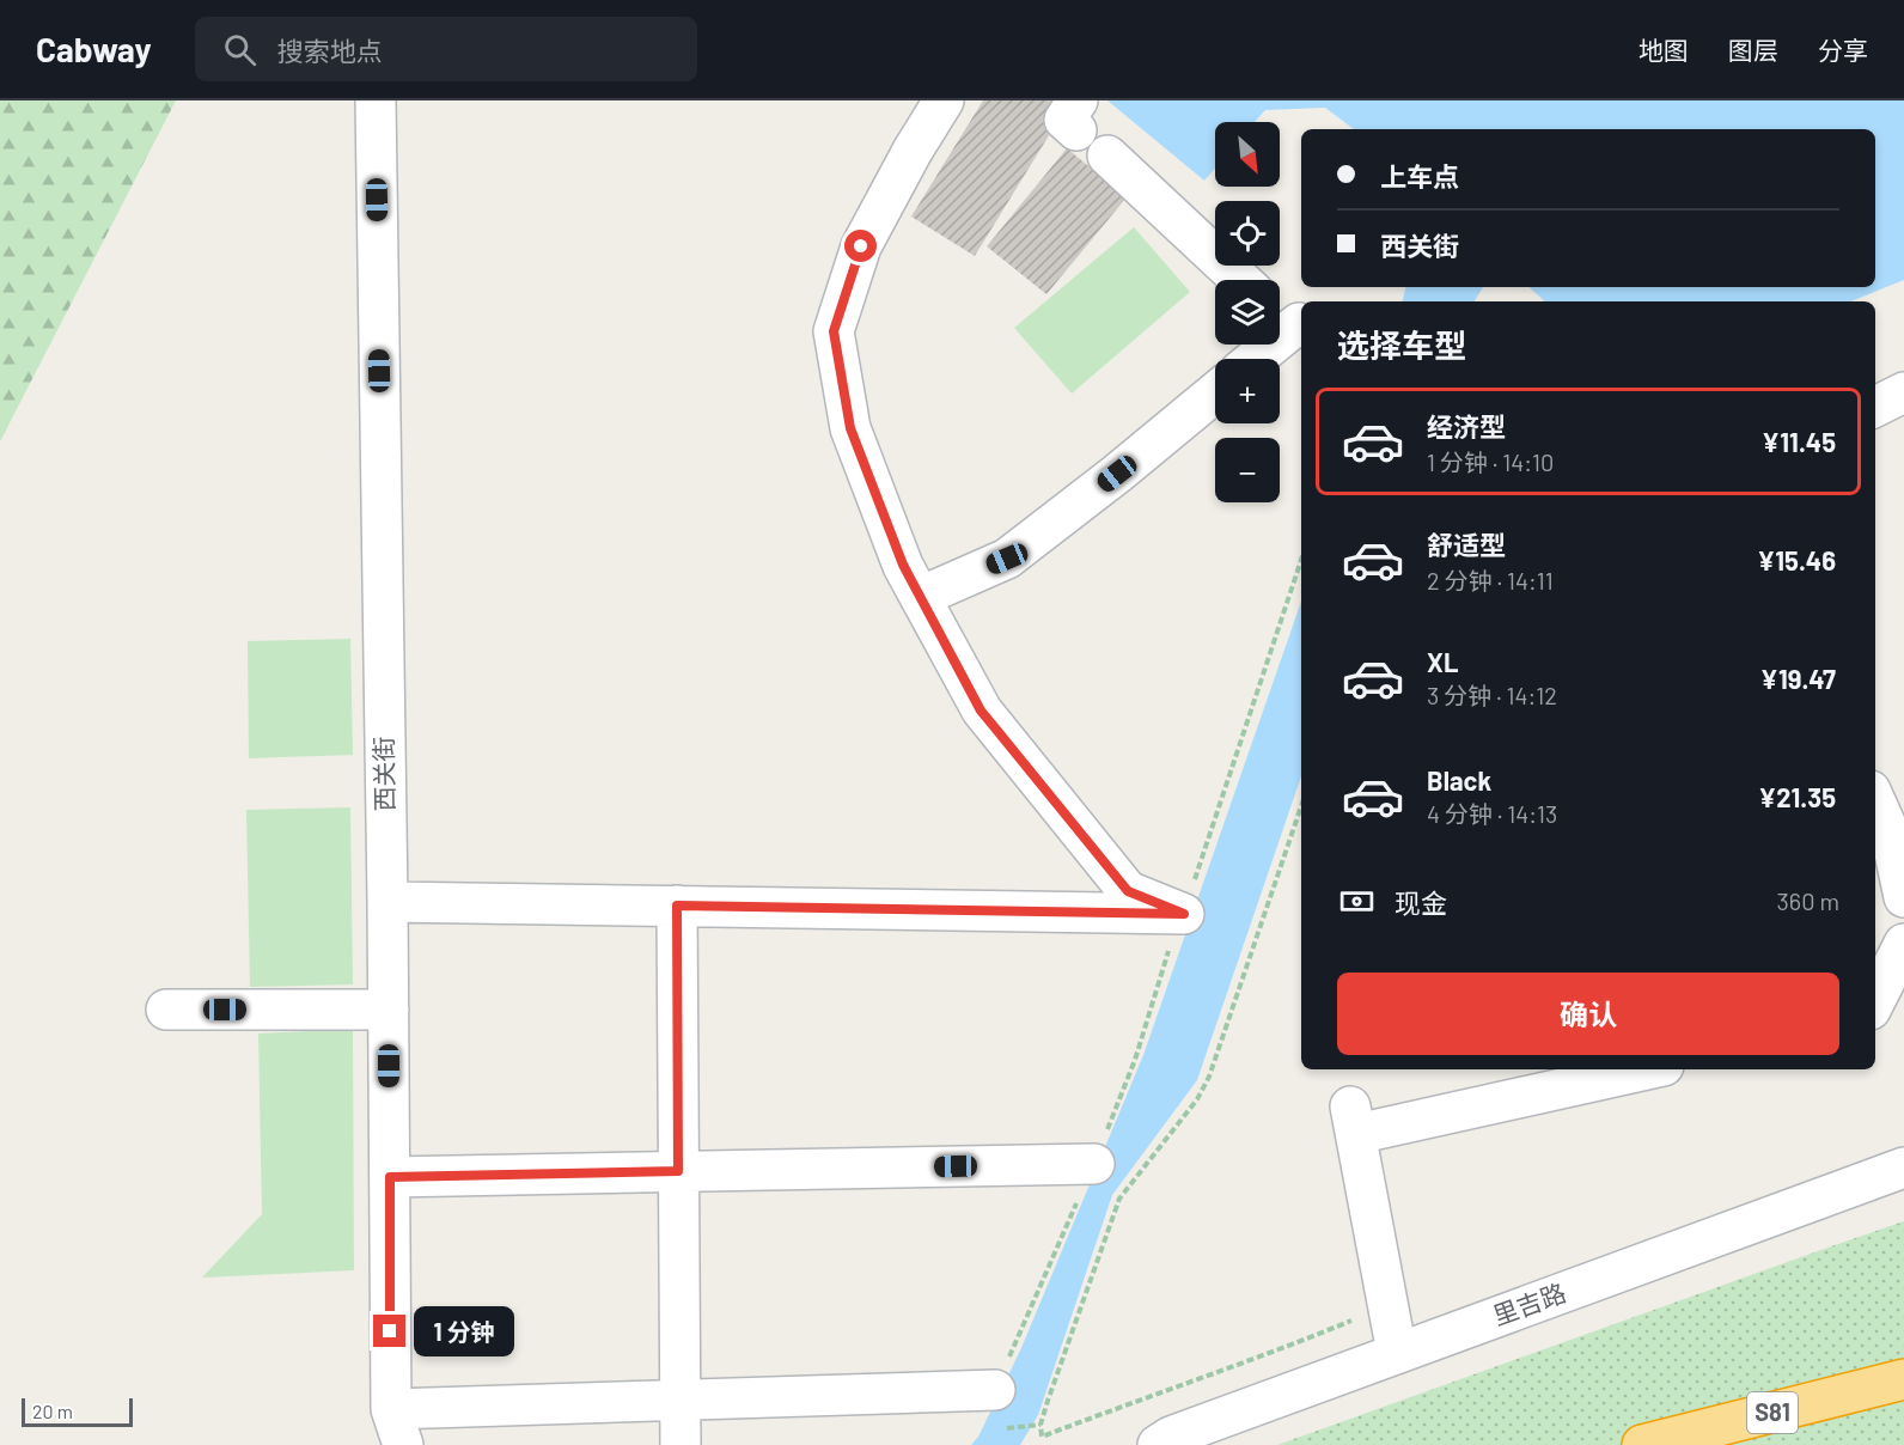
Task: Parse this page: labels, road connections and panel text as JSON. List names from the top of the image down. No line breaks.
{"streets":{"highway":["S81"],"street":["西关街","里吉路"]},"scale_bar":"20 m","north":"bottom right","page":{"header":"Cabway","search":"搜索地点","nav":["地图","图层","分享"],"map_buttons":["+","−"],"banner":["上车点","西关街"],"heading":"选择车型","list":[{"name":"经济型","note":"1 分钟 · 14:10","value":"¥11.45"},{"name":"舒适型","note":"2 分钟 · 14:11","value":"¥15.46"},{"name":"XL","note":"3 分钟 · 14:12","value":"¥19.47"},{"name":"Black","note":"4 分钟 · 14:13","value":"¥21.35"}],"pay":["现金","360 m"],"buttons":"确认","bubble":"1 分钟","scale":"20 m"}}
